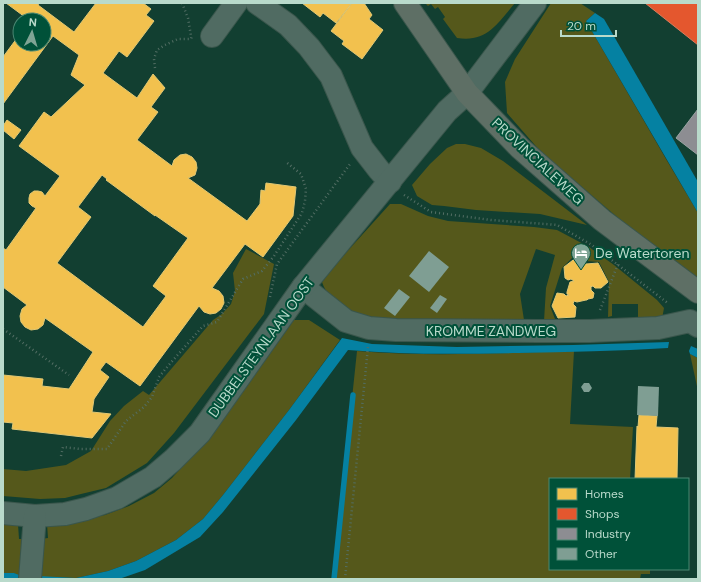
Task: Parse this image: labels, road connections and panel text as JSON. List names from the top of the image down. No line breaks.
{"streets":{"main road":["PROVINCIALEWEG"],"street":["KROMME ZANDWEG","DUBBELSTEYNLAAN OOST"]},"crossings":[["PROVINCIALEWEG","DUBBELSTEYNLAAN OOST"],["KROMME ZANDWEG","DUBBELSTEYNLAAN OOST"]],"places":{"hotel":["De Watertoren"]},"legend":["Homes","Shops","Industry","Other"],"scale_bar":"20 m","north":"top"}
